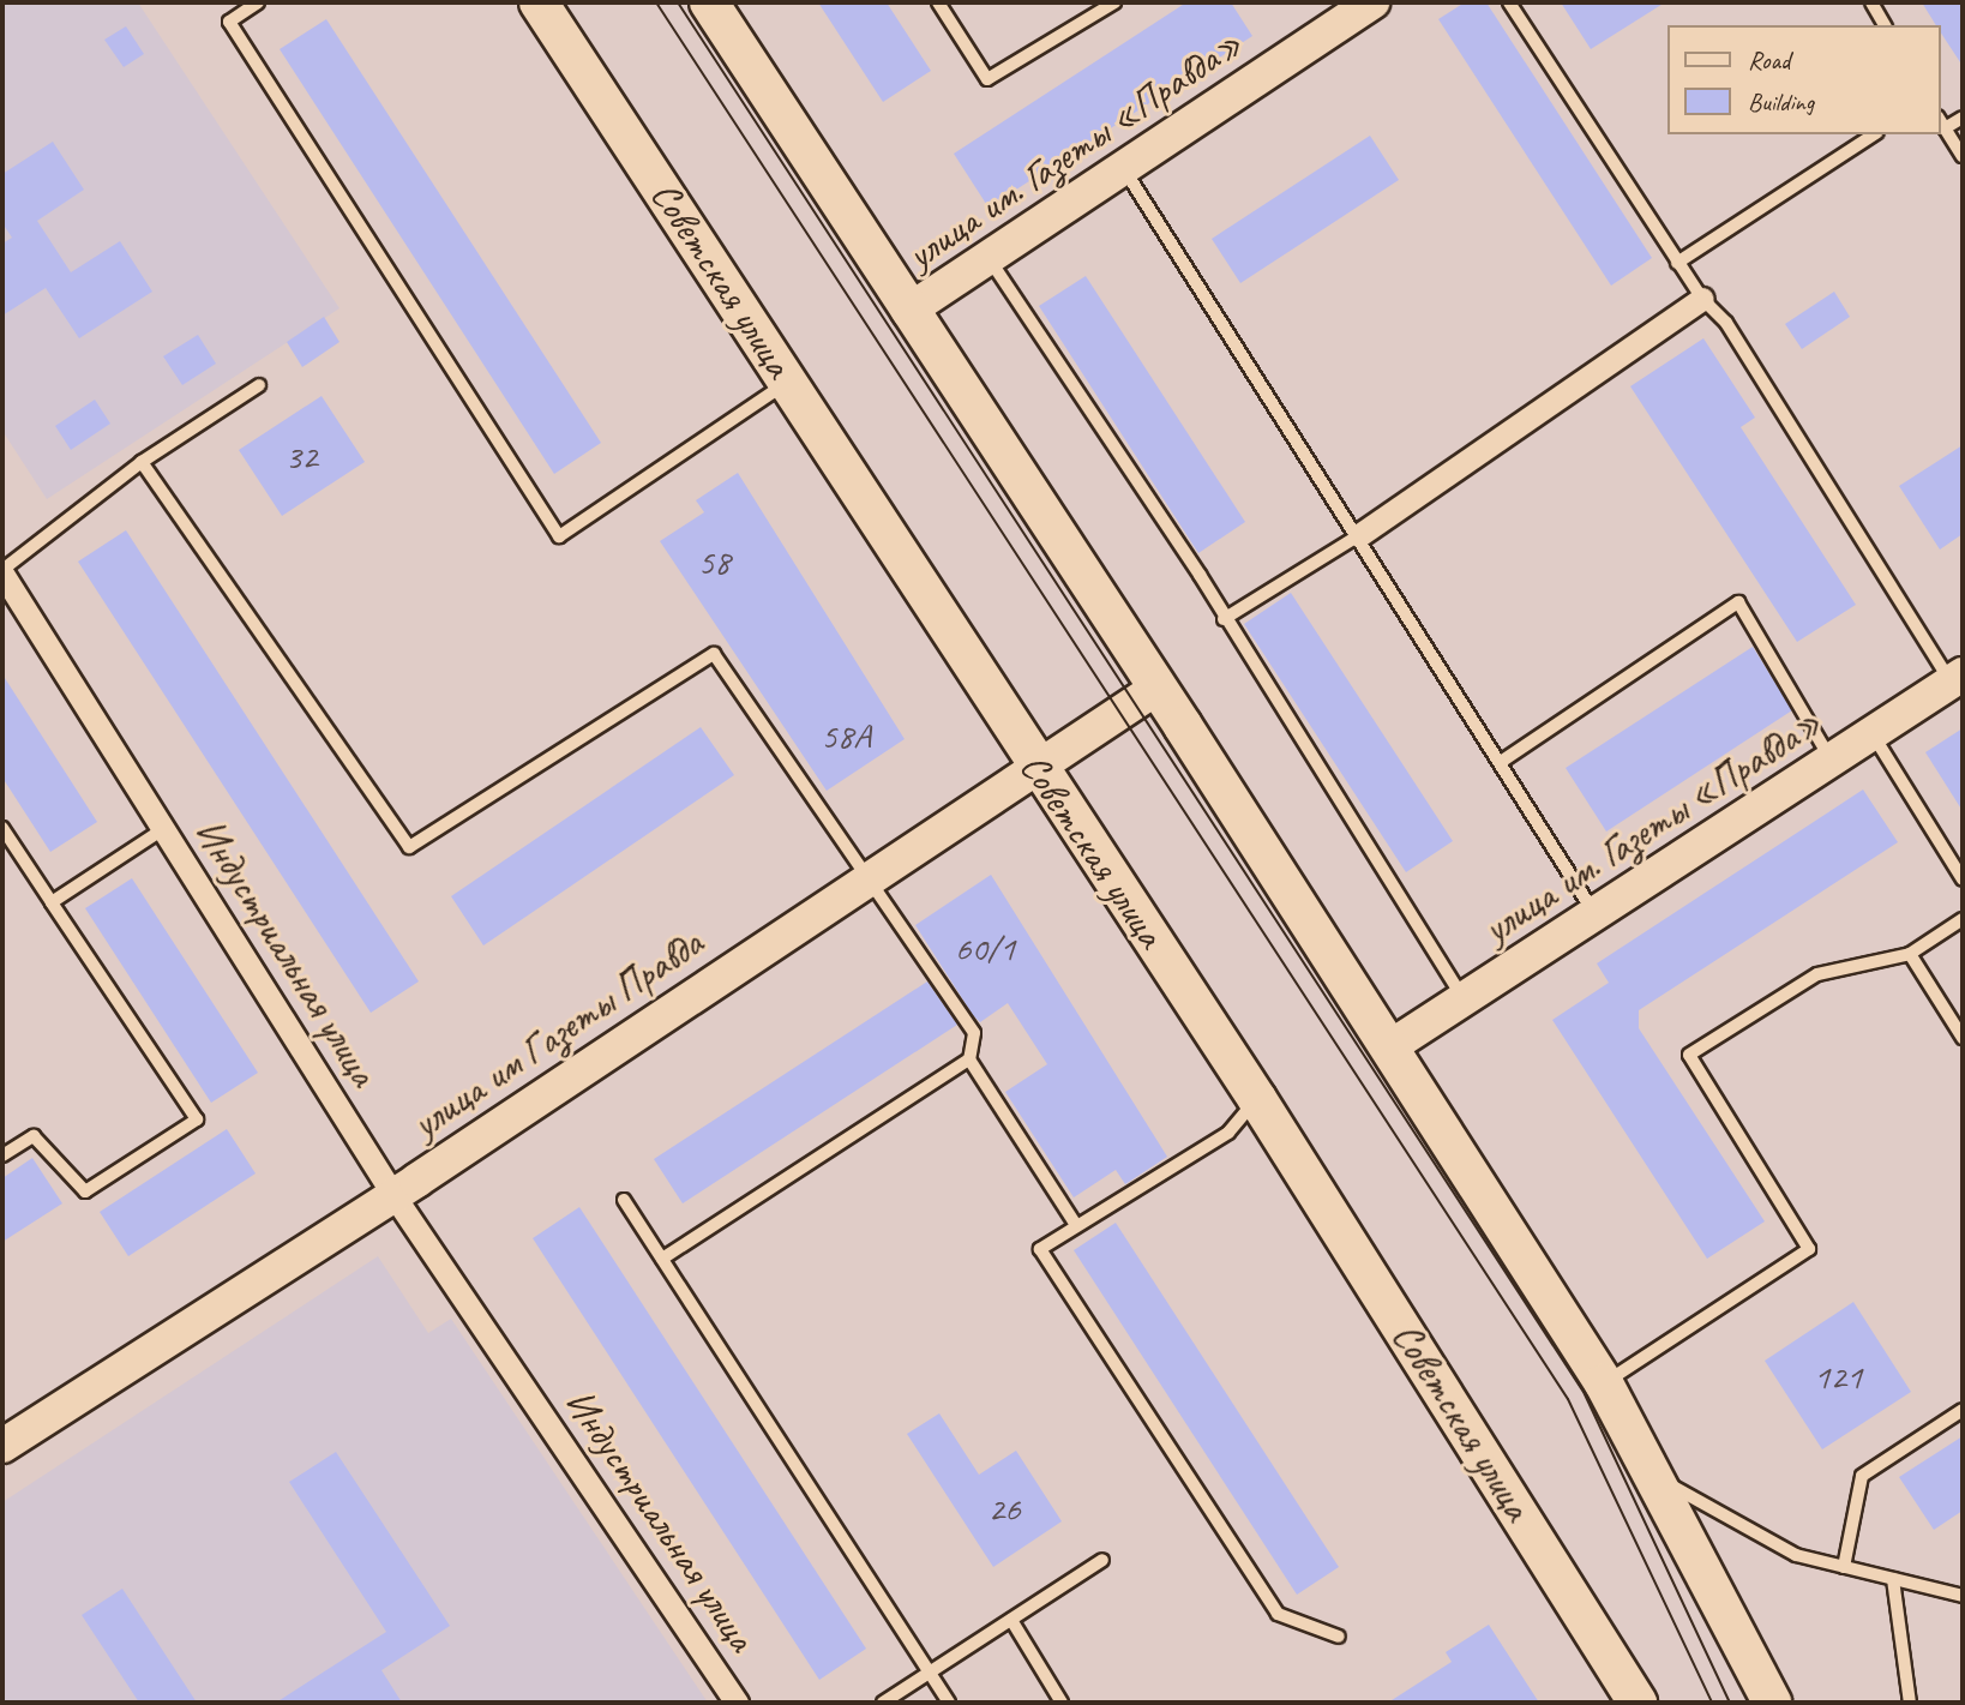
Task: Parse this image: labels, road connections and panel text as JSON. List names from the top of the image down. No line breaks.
{"streets":{"main road":["Советская улица"],"street":["улица им. Газеты «Правда»","Индустриальная улица","улица им Газеты Правда"]},"crossings":[["Советская улица","улица им Газеты Правда"],["Индустриальная улица","улица им Газеты Правда"]],"house_numbers":["32","58","58А","60/1","121","26"],"legend":["Road","Building"]}
